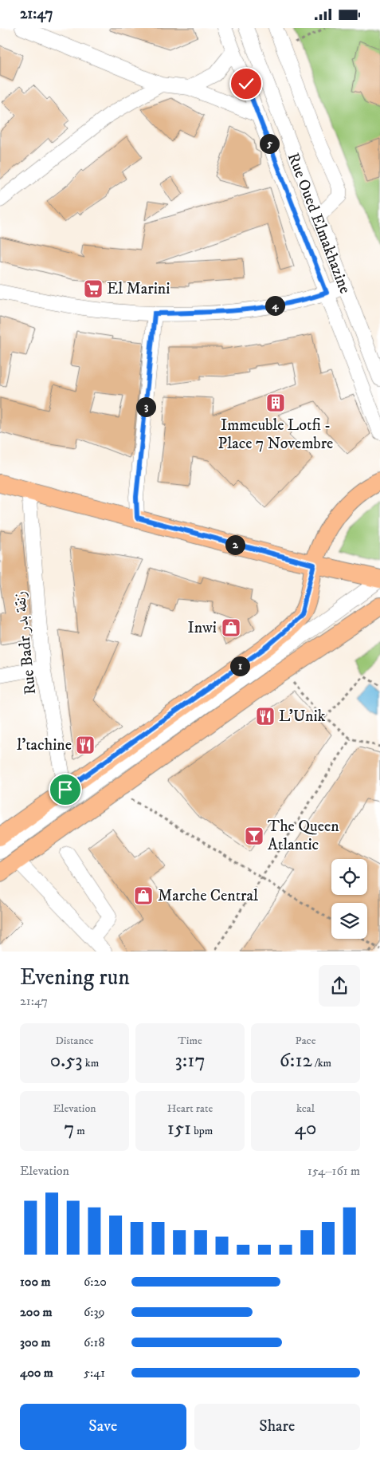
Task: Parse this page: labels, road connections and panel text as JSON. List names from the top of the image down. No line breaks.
{"streets":{"street":["Rue Oued Elmakhazine","Rue Badr زنقة بدر"]},"places":{"supermarket":["El Marini"],"building":["Immeuble Lotfi - Place 7 Novembre"],"shop":["Inwi","Marche Central"],"restaurant":["L'Unik","l'tachine"],"bar":["The Queen Atlantic"]},"page":{"status":"21:47","pins":["5","4","3","2","1"],"heading":["Evening run","21:47"],"stats":[["Distance","0.53 km"],["Time","3:17"],["Pace","6:12 /km"],["Elevation","7 m"],["Heart rate","151 bpm"],["kcal","40"]],"chart":["Elevation","154–161 m"],"list":[{"name":"100 m","note":"6:20"},{"name":"200 m","note":"6:39"},{"name":"300 m","note":"6:18"},{"name":"400 m","note":"5:41"}],"buttons":["Save","Share"]}}
